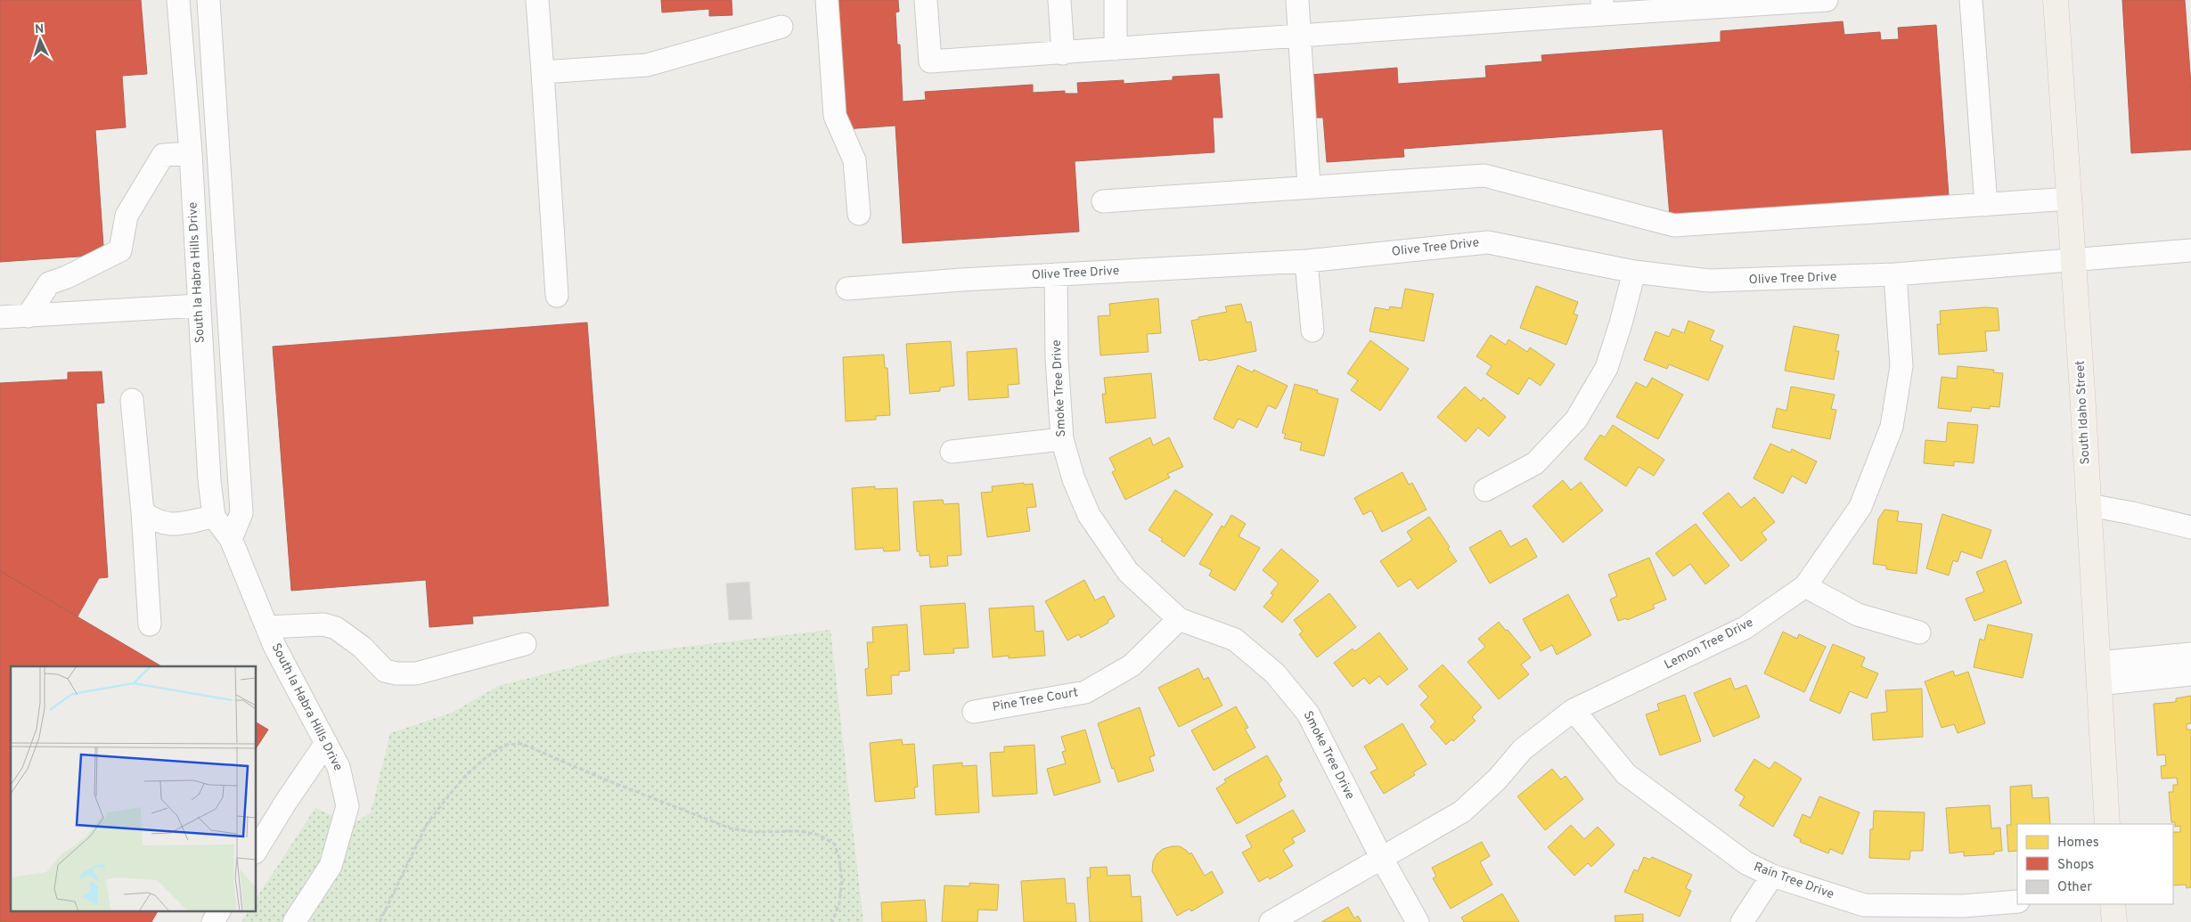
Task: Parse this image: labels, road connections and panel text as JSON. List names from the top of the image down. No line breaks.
{"streets":{"main road":["South Idaho Street"],"street":["Olive Tree Drive","South la Habra Hills Drive","Smoke Tree Drive","Lemon Tree Drive","Pine Tree Court","Rain Tree Drive"]},"crossings":[["Olive Tree Drive","Smoke Tree Drive"],["Olive Tree Drive","South Idaho Street"],["Olive Tree Drive","Lemon Tree Drive"],["Smoke Tree Drive","Lemon Tree Drive"],["Smoke Tree Drive","Pine Tree Court"],["Lemon Tree Drive","Rain Tree Drive"]],"legend":["Homes","Shops","Other"],"north":"top"}
